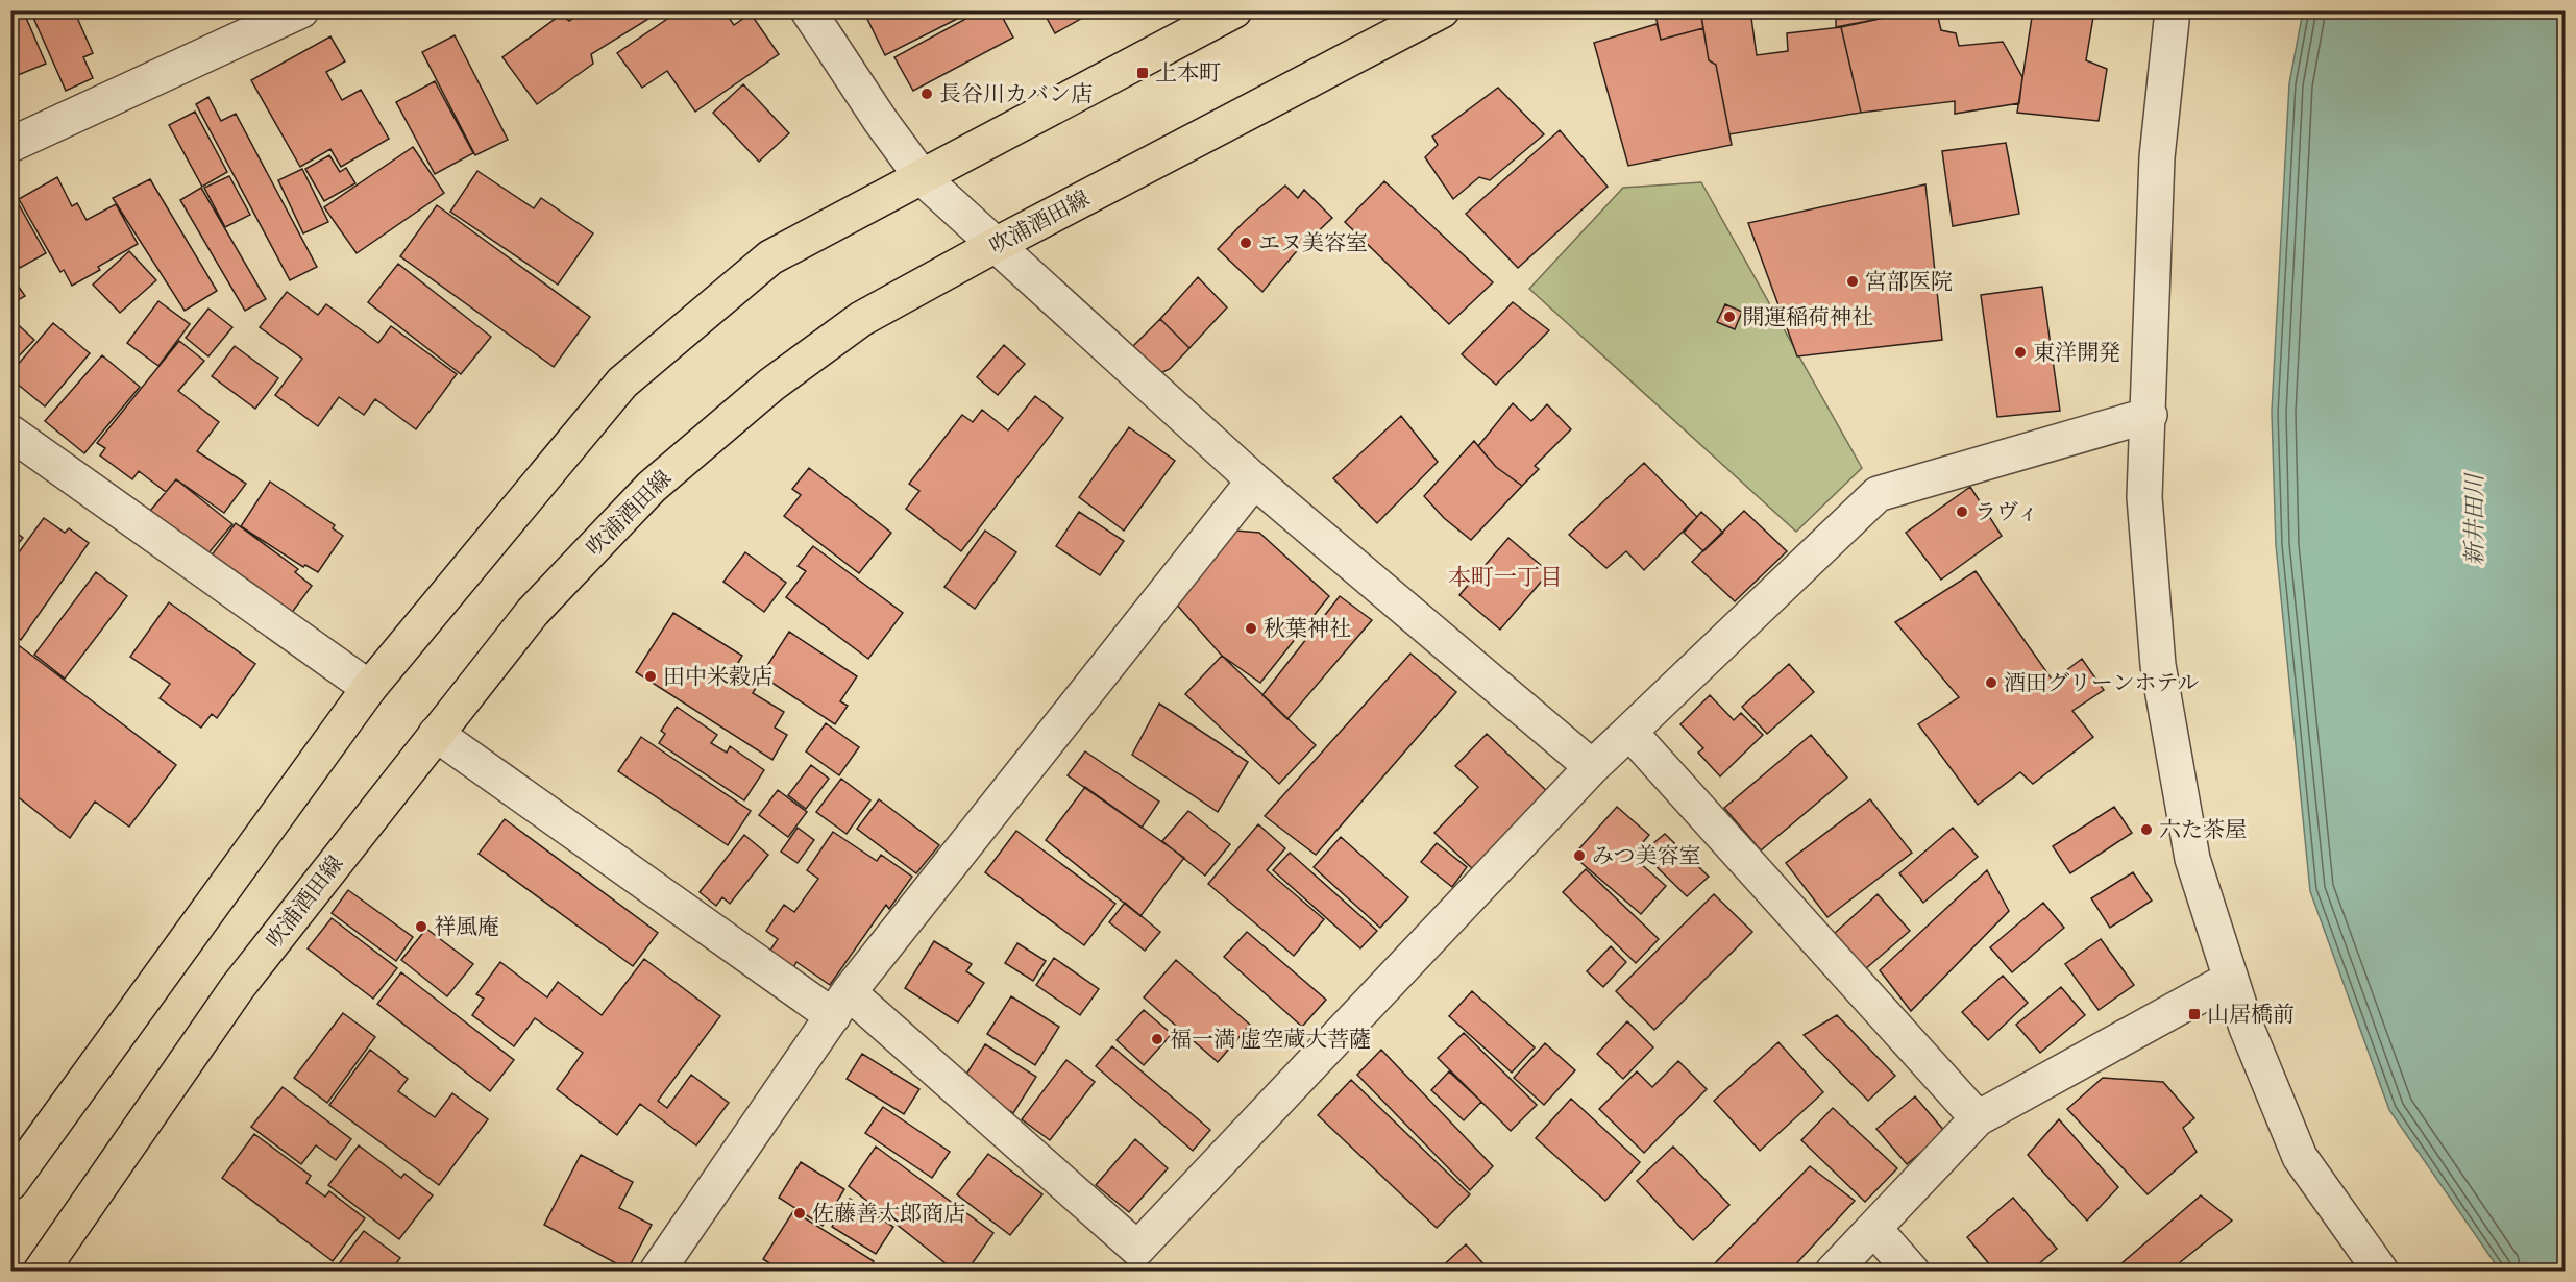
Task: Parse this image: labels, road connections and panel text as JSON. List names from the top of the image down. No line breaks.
{"streets":{"main road":["吹浦酒田線"]},"districts":["本町一丁目"],"water":["新井田川"],"places":{"transit":["上本町","山居橋前"],"other":["長谷川カバン店","エヌ美容室","宮部医院","開運稲荷神社","東洋開発","ラヴィ","秋葉神社","田中米穀店","酒田グリーンホテル","六た茶屋","みつ美容室","祥風庵","福一満 虚空蔵大菩薩","佐藤善太郎商店"]}}
